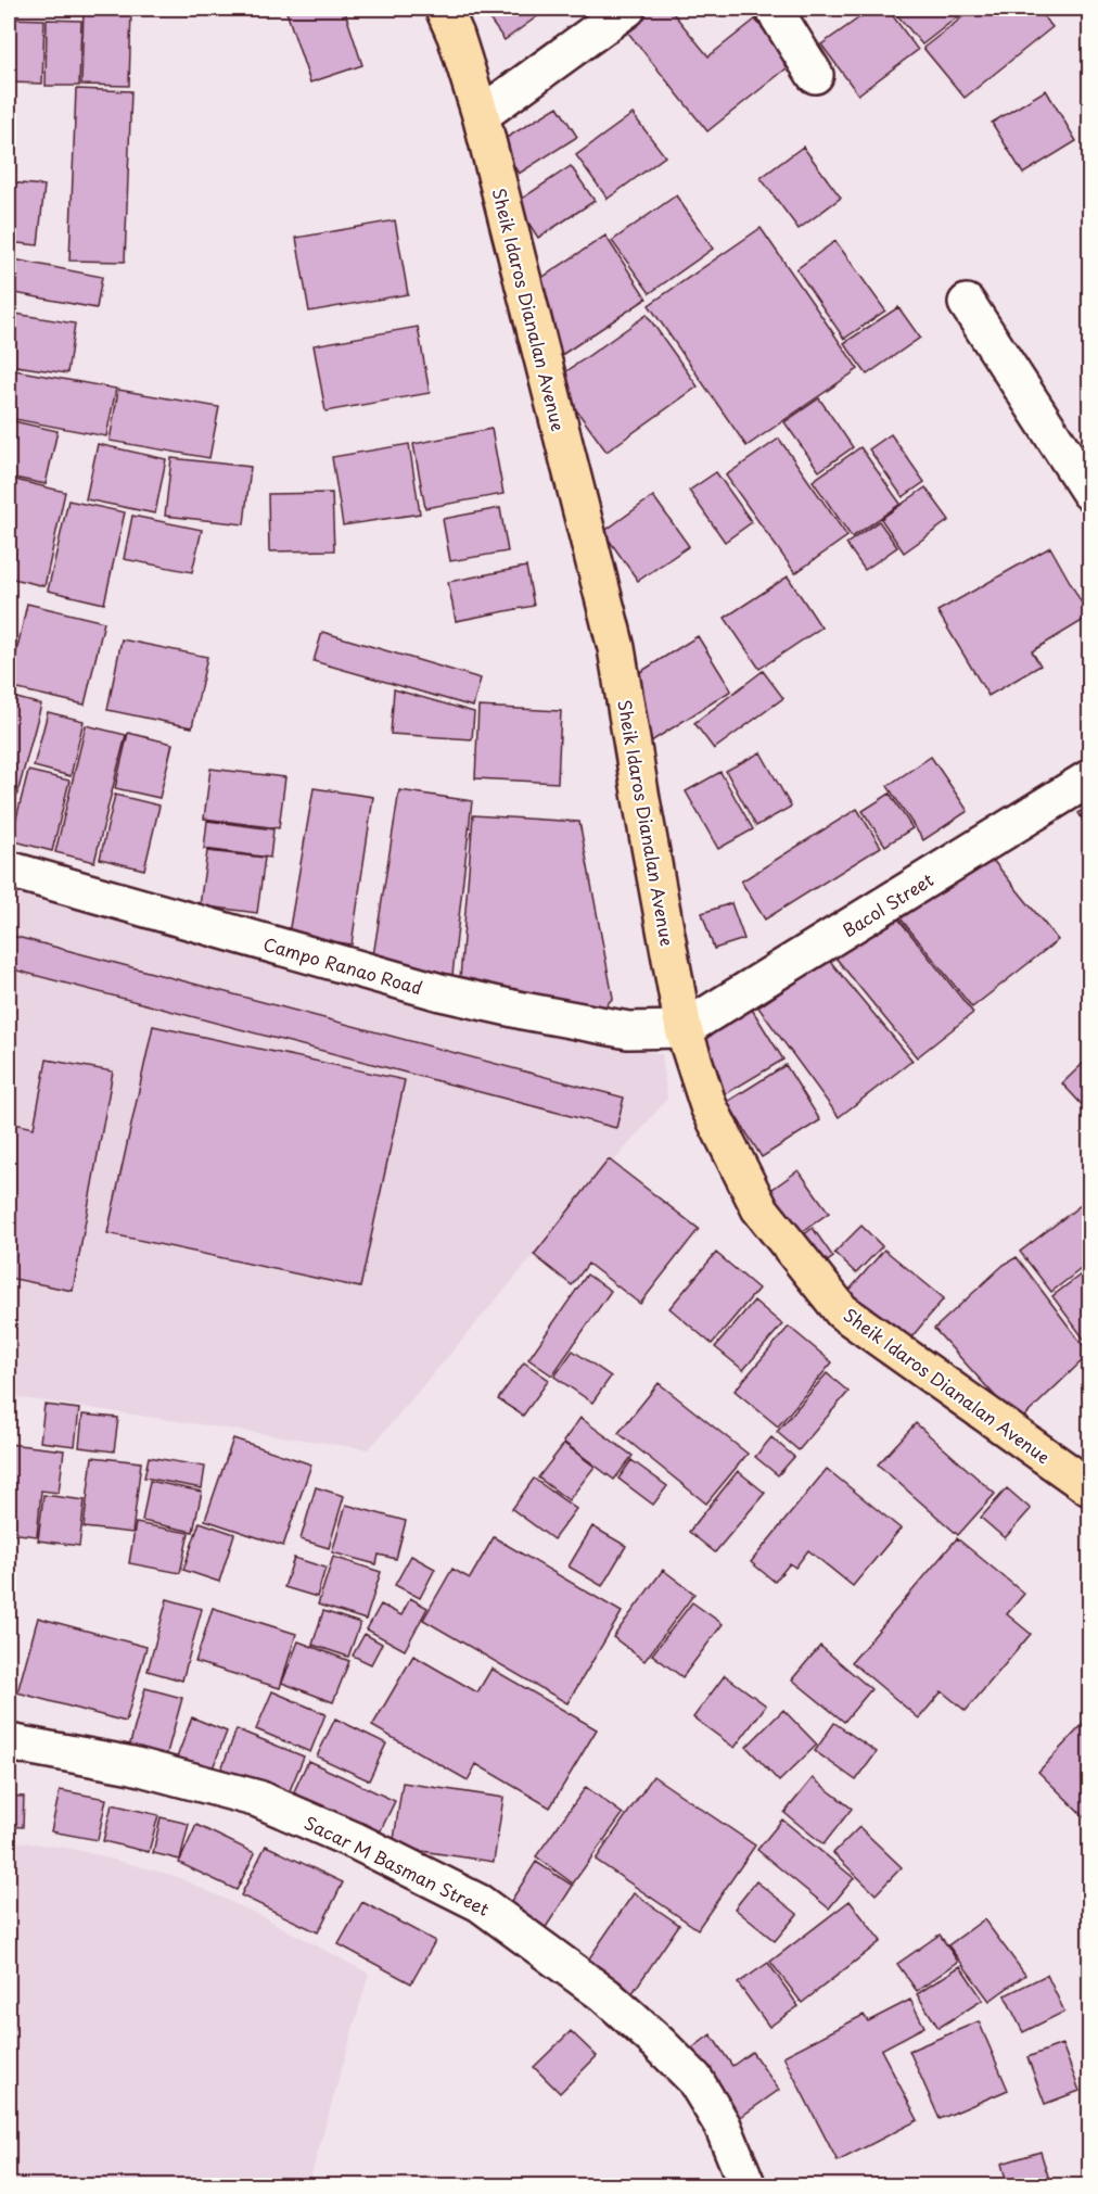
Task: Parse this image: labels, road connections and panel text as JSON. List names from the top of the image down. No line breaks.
{"streets":{"main road":["Sheik Idaros Dianalan Avenue","Bacol Street","Campo Ranao Road","Sacar M Basman Street"]},"crossings":[["Sheik Idaros Dianalan Avenue","Bacol Street"],["Sheik Idaros Dianalan Avenue","Campo Ranao Road"],["Bacol Street","Campo Ranao Road"]]}
